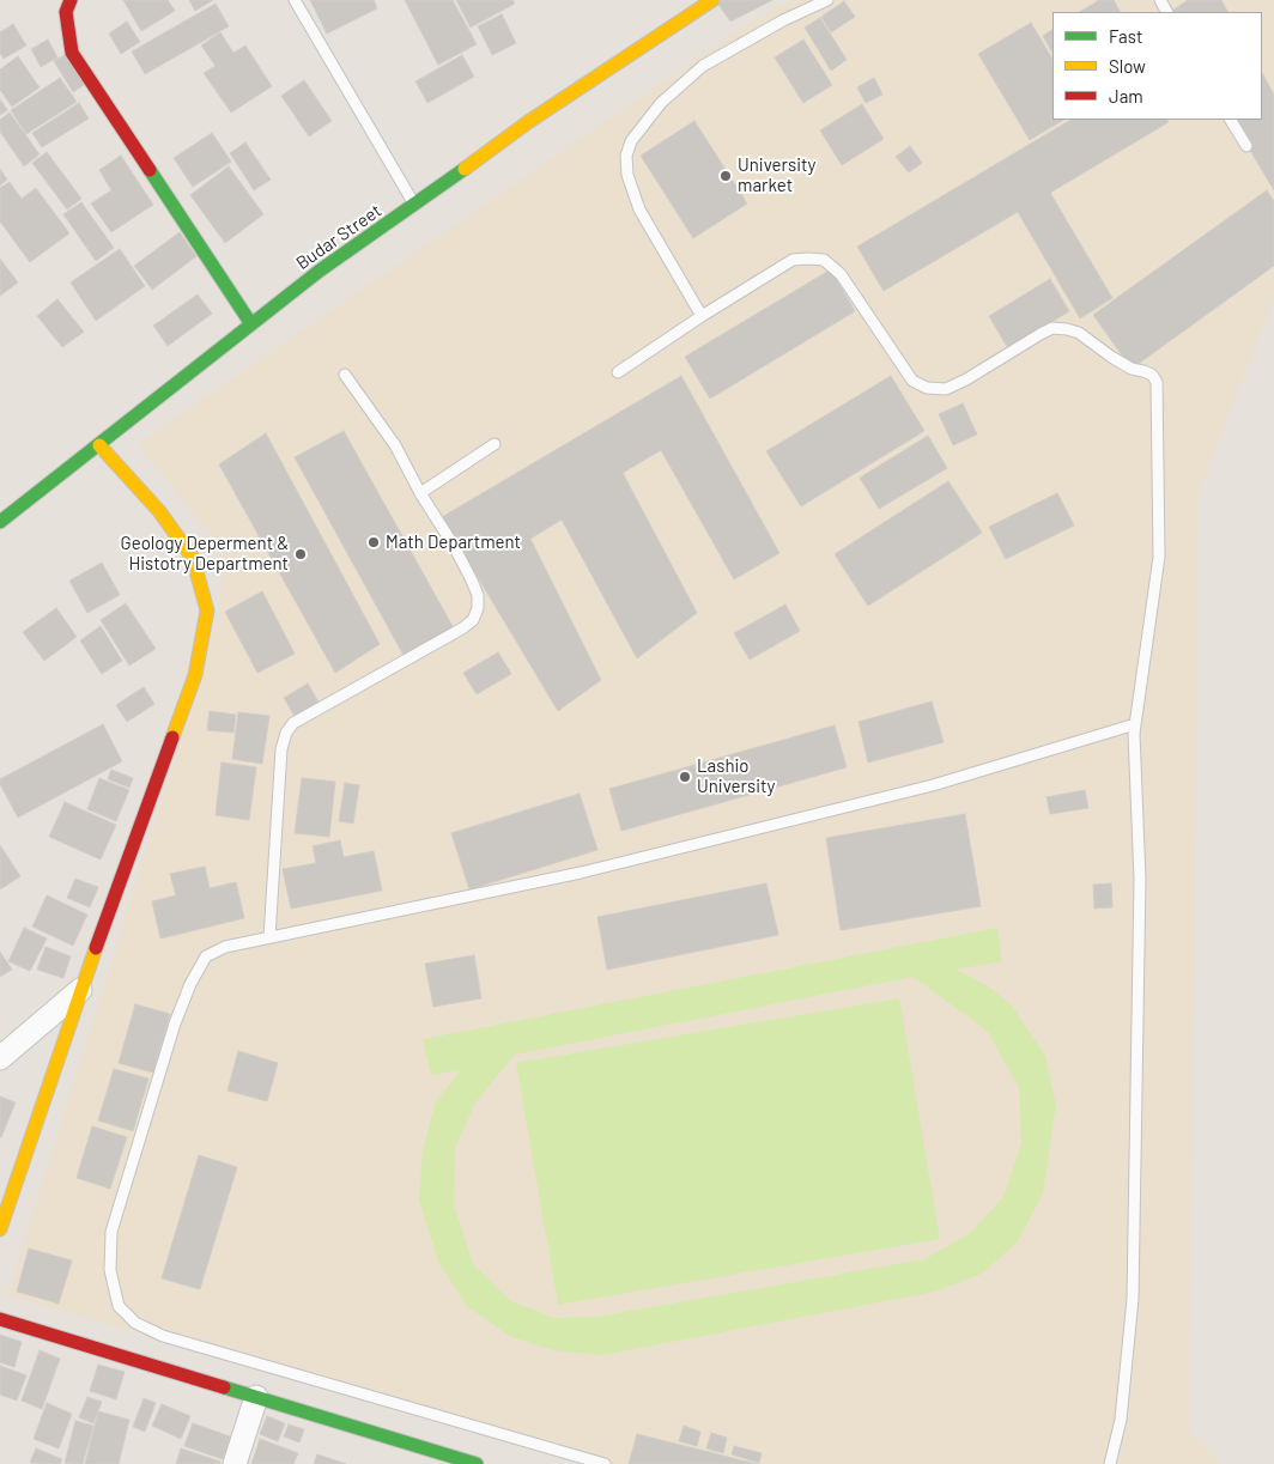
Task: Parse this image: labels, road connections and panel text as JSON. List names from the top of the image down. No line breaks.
{"streets":{"street":["Budar Street"]},"places":["University market","Math Department","Geology Deperment & Histotry Department","Lashio University"],"legend":["Fast","Slow","Jam"]}
